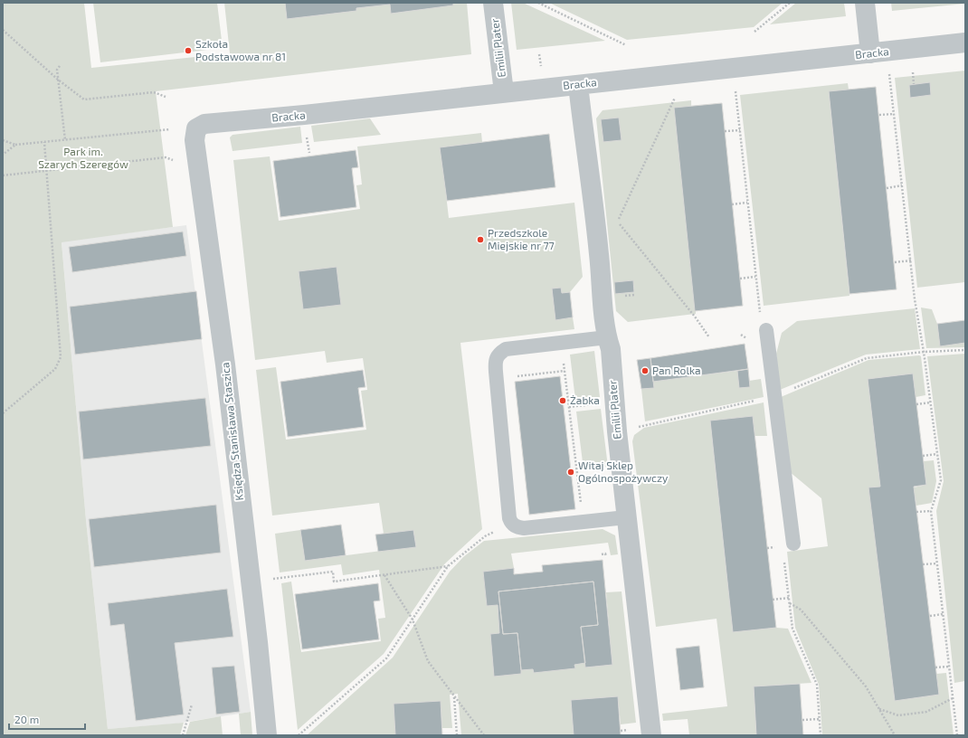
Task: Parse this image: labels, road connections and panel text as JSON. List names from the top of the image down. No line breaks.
{"streets":{"street":["Emilii Plater","Bracka","Księdza Stanisława Staszica"]},"crossings":[["Emilii Plater","Bracka"],["Bracka","Księdza Stanisława Staszica"]],"parks":["Park im. Szarych Szeregów"],"places":["Szkoła Podstawowa nr 81","Przedszkole Miejskie nr 77","Pan Rolka","Żabka","Witaj Sklep Ogólnospożywczy"],"scale_bar":"20 m"}
